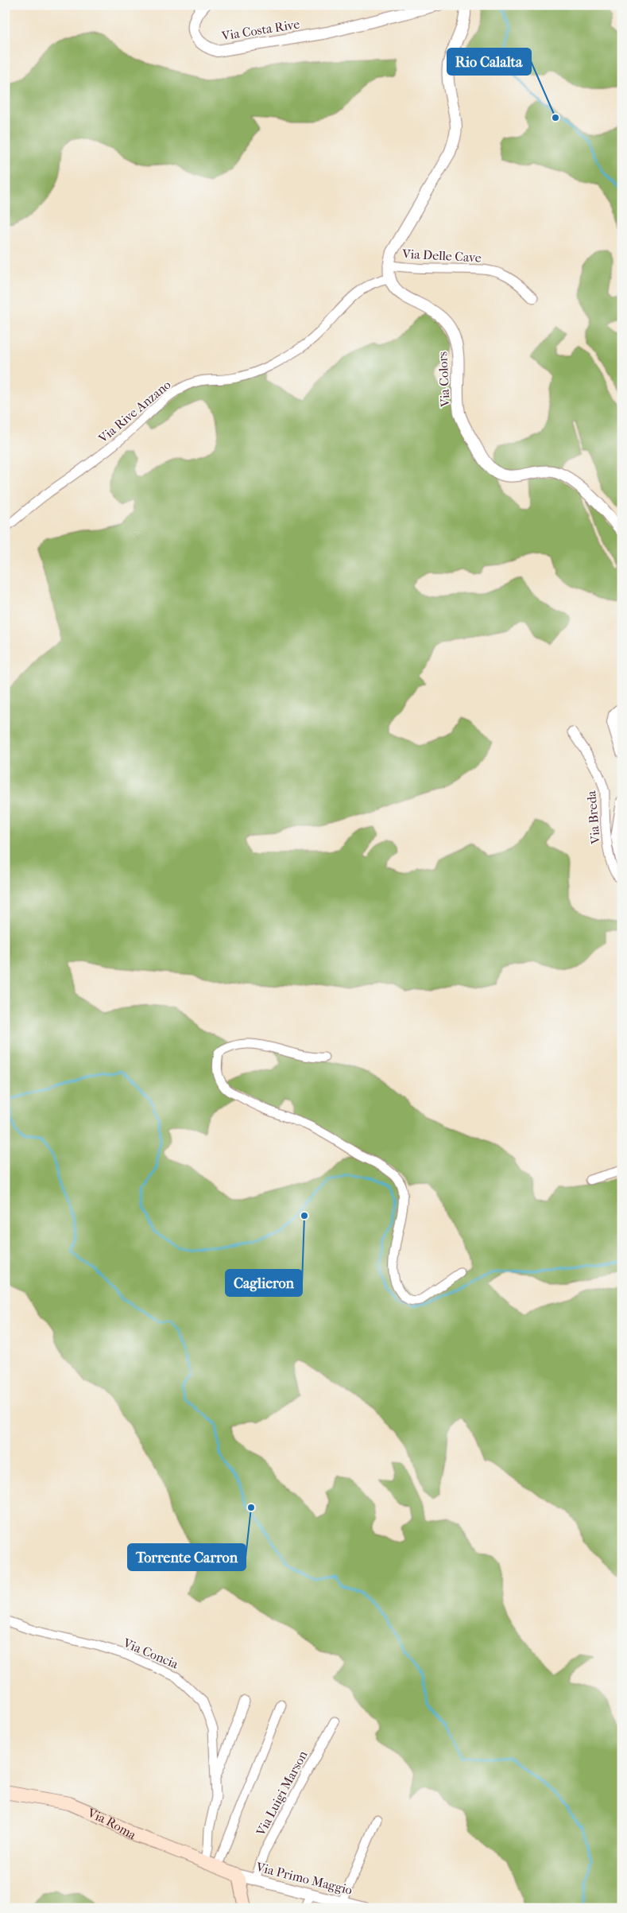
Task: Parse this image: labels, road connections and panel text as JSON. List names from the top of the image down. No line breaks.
{"streets":{"main road":["Via Roma"],"street":["Via Costa Rive","Via Delle Cave","Via Colors","Via Rive Anzano","Via Breda","Via Concia","Via Luigi Marson","Via Primo Maggio"]},"crossings":[["Via Colors","Via Rive Anzano"],["Via Concia","Via Roma"],["Via Luigi Marson","Via Primo Maggio"],["Via Roma","Via Primo Maggio"]],"places":["Rio Calalta","Caglieron","Torrente Carron"]}
